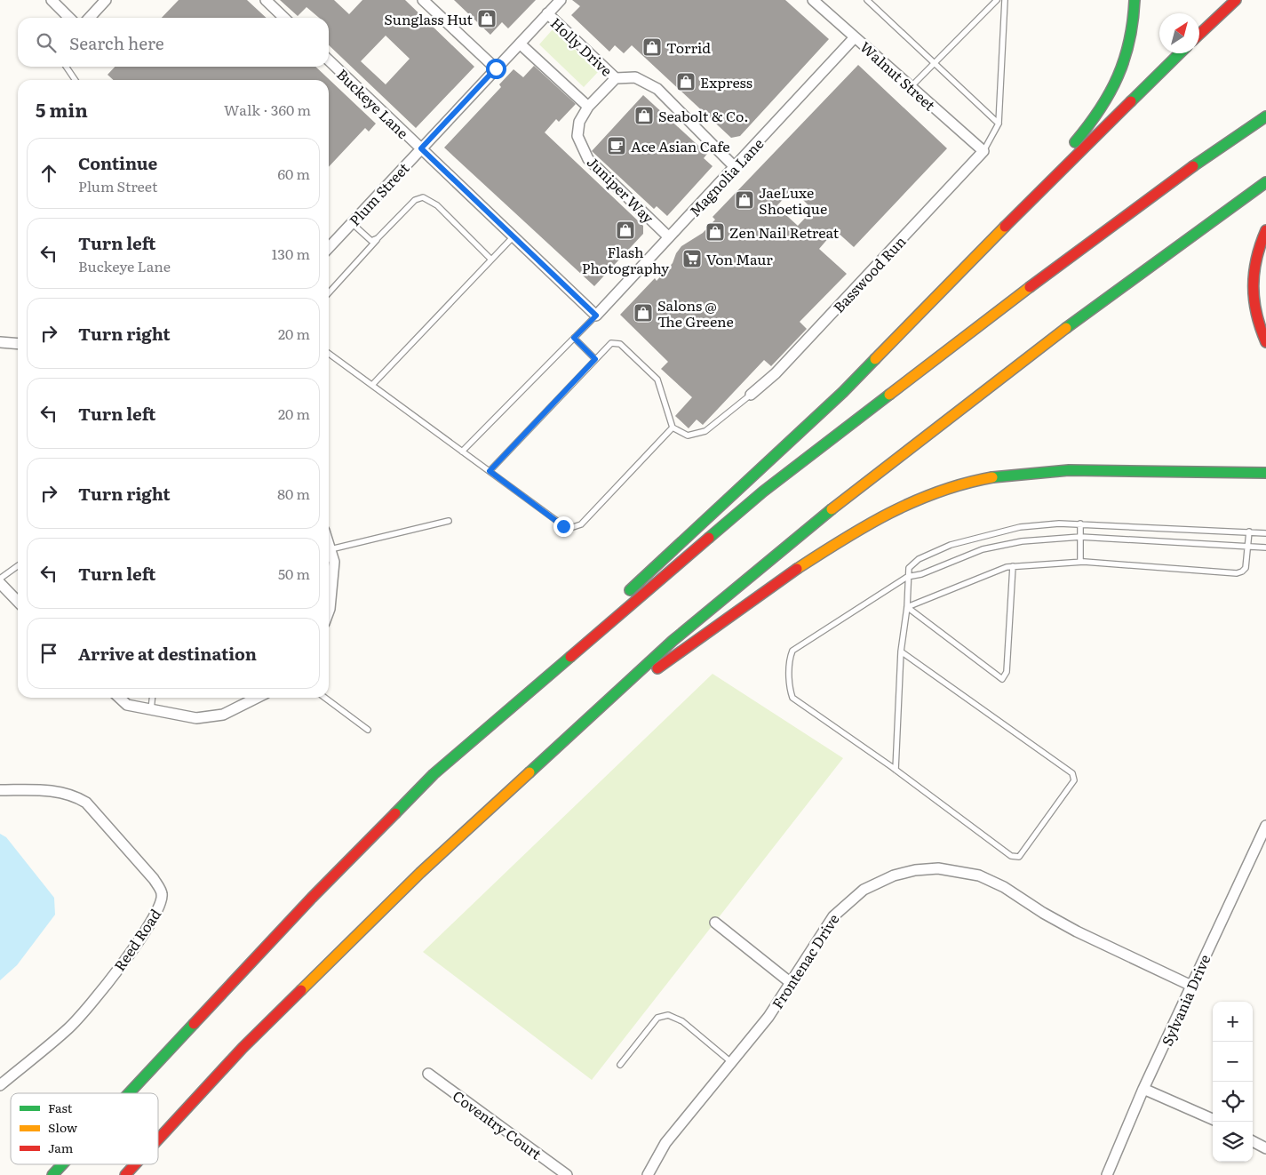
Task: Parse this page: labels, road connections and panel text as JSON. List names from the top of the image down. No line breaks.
{"streets":{"street":["Holly Drive","Walnut Street","Buckeye Lane","Magnolia Lane","Juniper Way","Plum Street","Basswood Run","Reed Road","Frontenac Drive","Sylvania Drive","Coventry Court"]},"crossings":[["Holly Drive","Magnolia Lane"],["Holly Drive","Juniper Way"],["Holly Drive","Plum Street"],["Walnut Street","Magnolia Lane"],["Walnut Street","Basswood Run"],["Buckeye Lane","Magnolia Lane"],["Buckeye Lane","Plum Street"],["Magnolia Lane","Juniper Way"],["Frontenac Drive","Sylvania Drive"]],"places":{"shop":["Sunglass Hut","Torrid","Express","Seabolt & Co.","JaeLuxe Shoetique","Flash Photography","Zen Nail Retreat","Salons @ The Greene"],"cafe":["Ace Asian Cafe"],"supermarket":["Von Maur"]},"legend":["Fast","Slow","Jam"],"north":"top right","page":{"search":"Search here","heading":["5 min","Walk · 360 m"],"list":[["Continue","Plum Street","60 m"],["Turn left","Buckeye Lane","130 m"],["Turn right","20 m"],["Turn left","20 m"],["Turn right","80 m"],["Turn left","50 m"],"Arrive at destination"],"map_buttons":["+","−"]}}
